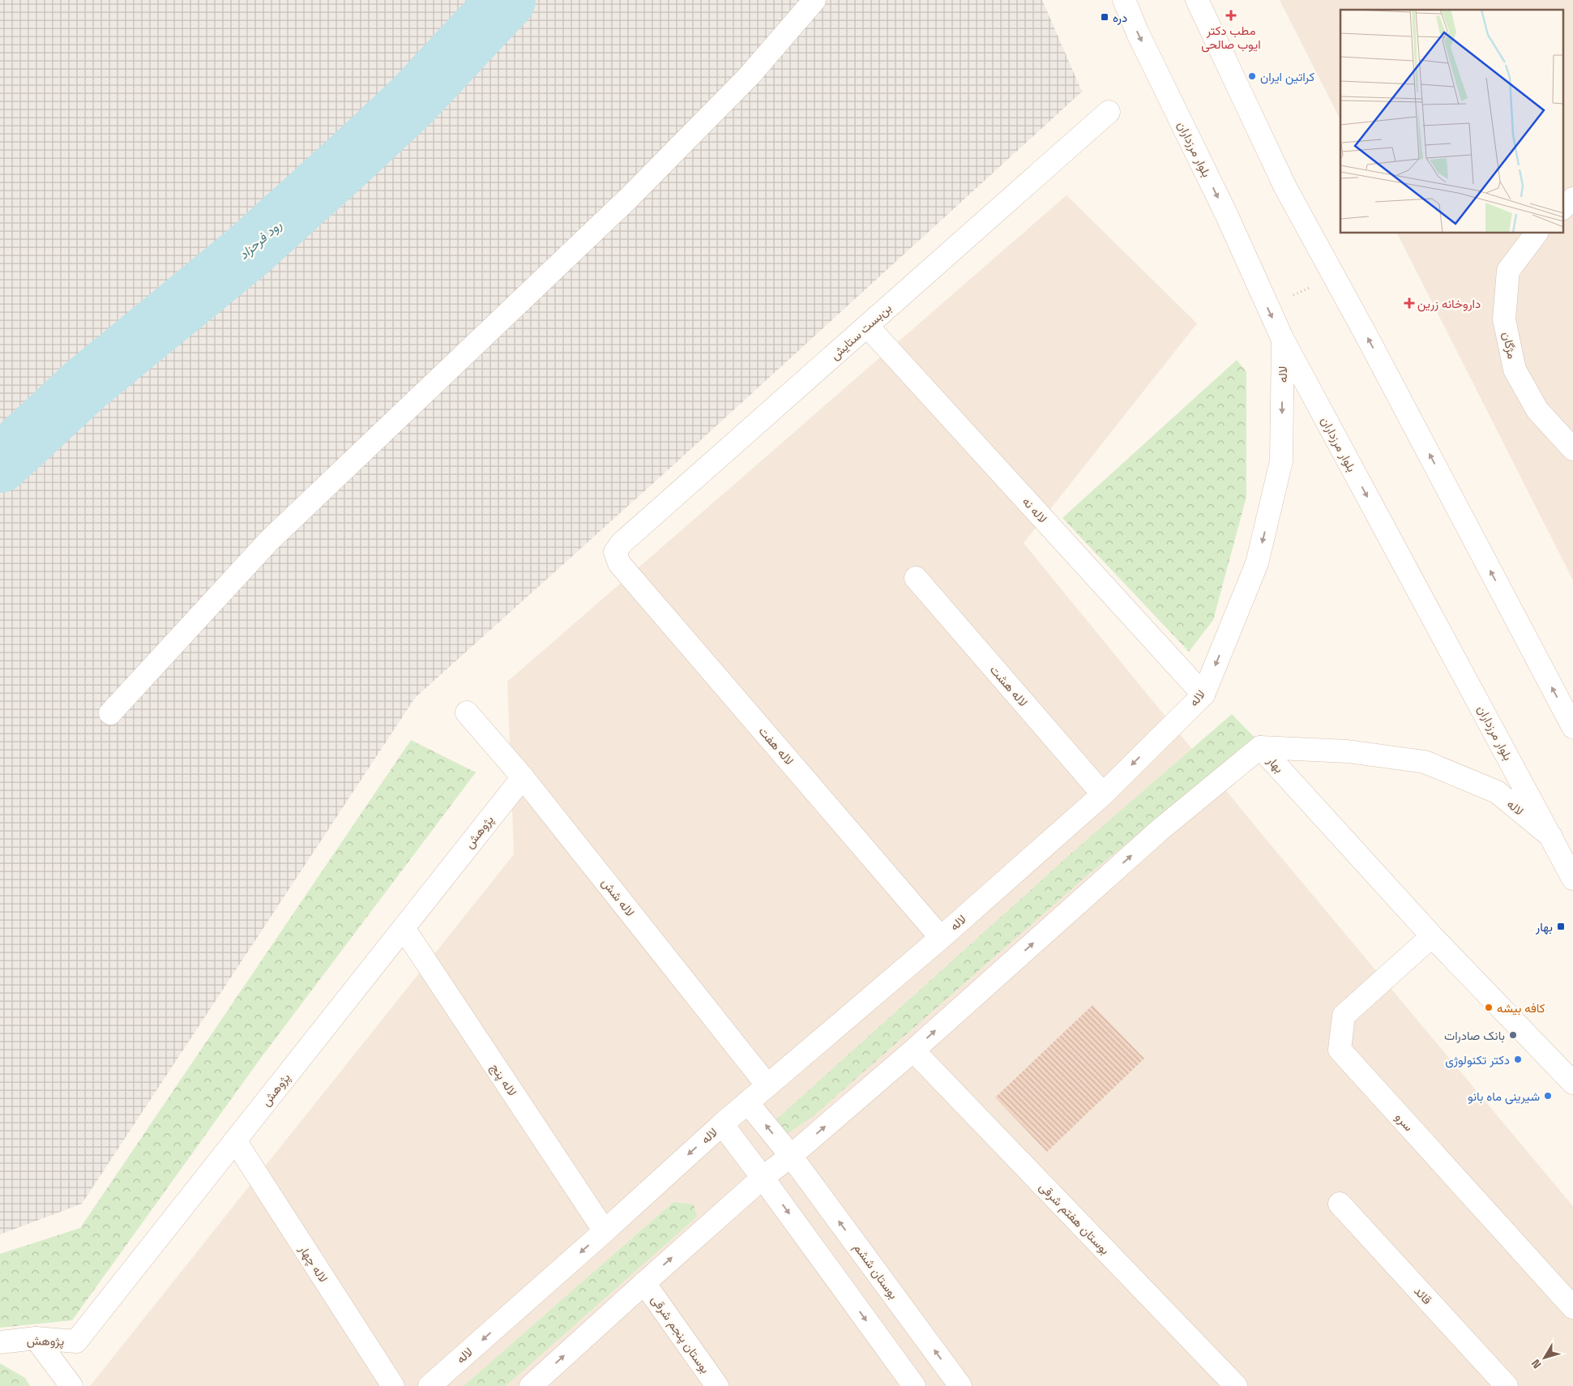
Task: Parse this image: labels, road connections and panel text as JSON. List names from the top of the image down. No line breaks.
{"streets":{"street":["بلوار مرزداران","بن‌بست ستایش","مژگان","لاله","لاله نه","لاله هشت","لاله هفت","بهار","پژوهش","لاله شش","لاله پنج","سرو","بوستان هفتم شرقی","لاله چهار","بوستان ششم","قائد","بوستان پنجم شرقی"]},"crossings":[["بلوار مرزداران","لاله"],["بن‌بست ستایش","لاله نه"],["بن‌بست ستایش","لاله هفت"],["لاله","لاله نه"],["لاله","لاله هشت"],["لاله","لاله هفت"],["لاله","بهار"],["لاله","لاله شش"],["لاله","لاله پنج"],["لاله","بوستان ششم"],["بهار","سرو"],["پژوهش","لاله شش"],["پژوهش","لاله پنج"],["پژوهش","لاله چهار"]],"water":["رود فرحزاد"],"places":{"health":["مطب دکتر ایوب صالحی","داروخانه زرین"],"transit":["دره","بهار"],"other":["کراتین ایران","کافه بیشه","بانک صادرات","دکتر تکنولوژی","شیرینی ماه بانو"]},"north":"bottom left"}
